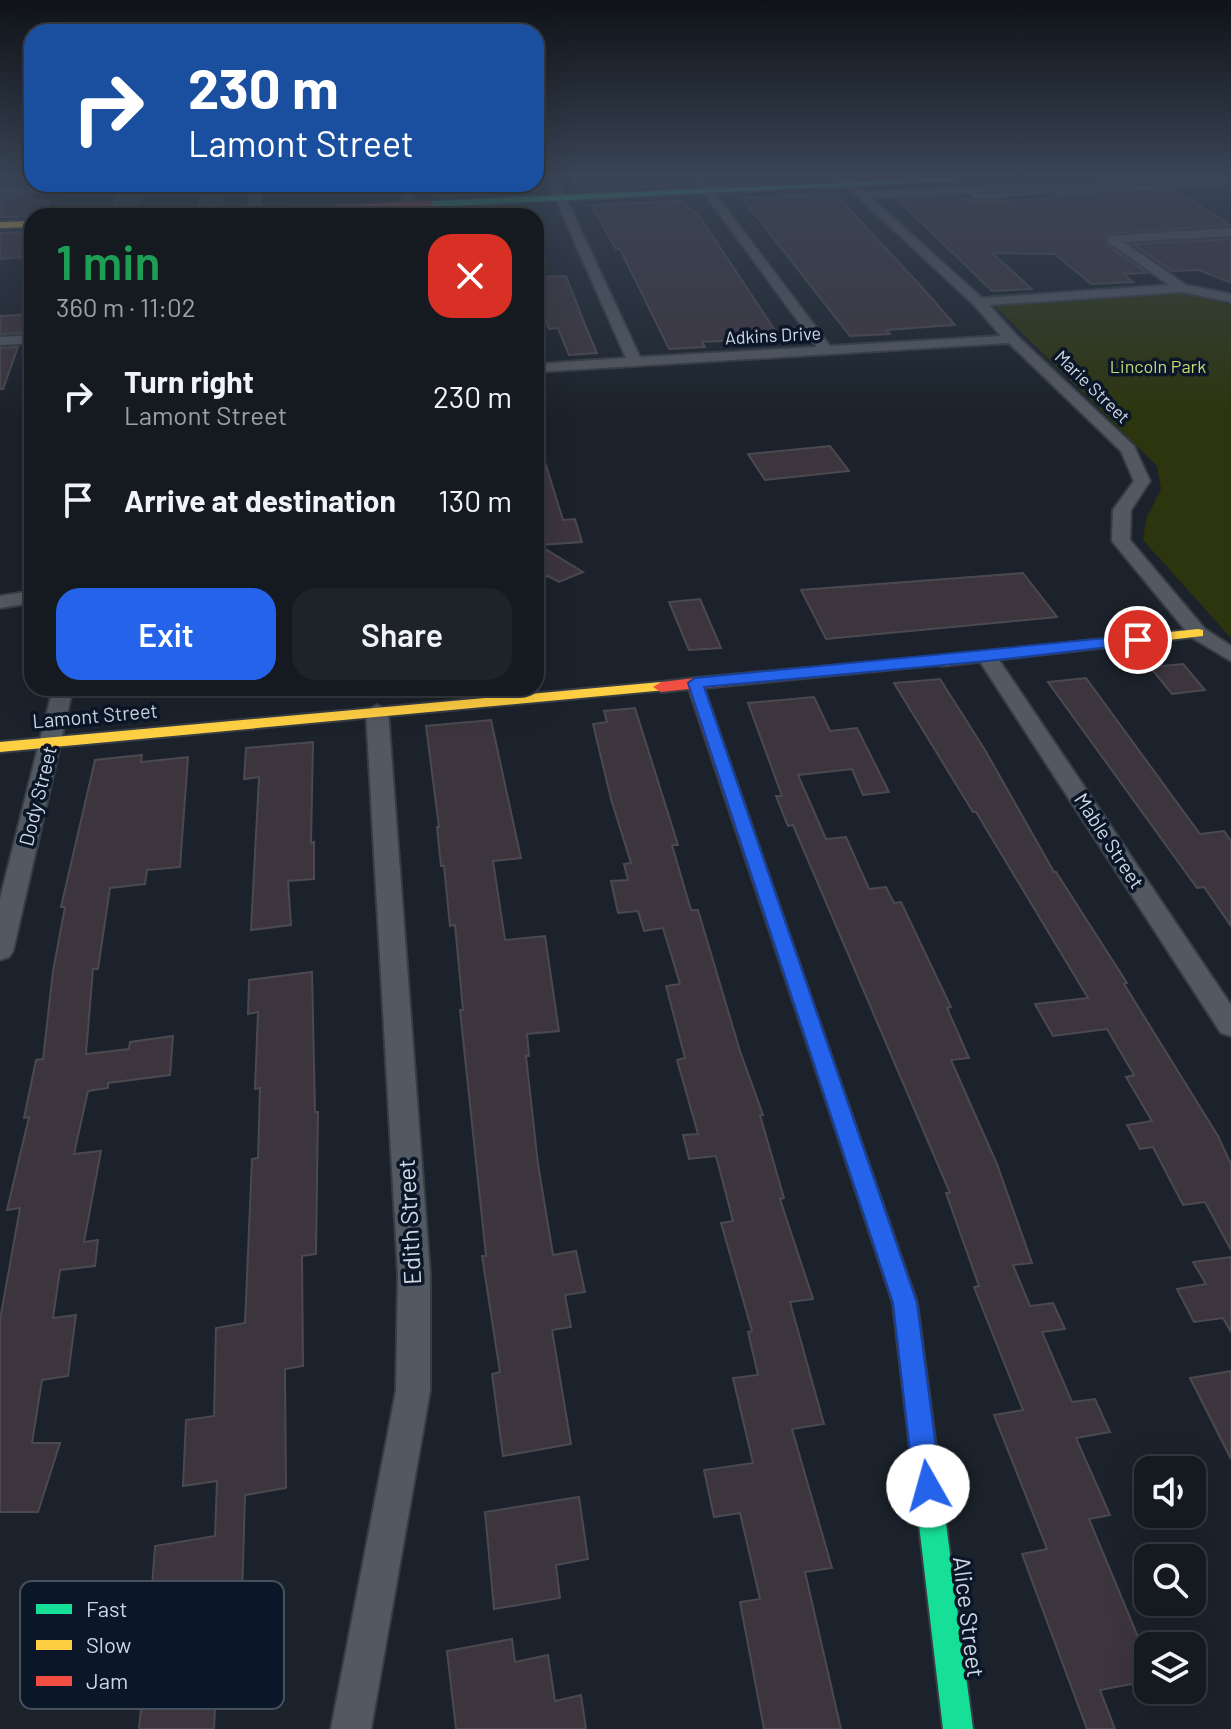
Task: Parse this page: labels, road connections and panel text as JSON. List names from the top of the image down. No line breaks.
{"streets":{"street":["Adkins Drive","Marie Street","Lamont Street","Dody Street","Mable Street","Edith Street","Alice Street"]},"crossings":[["Adkins Drive","Marie Street"],["Marie Street","Lamont Street"],["Lamont Street","Dody Street"],["Lamont Street","Mable Street"],["Lamont Street","Edith Street"],["Lamont Street","Alice Street"]],"parks":["Lincoln Park"],"legend":["Fast","Slow","Jam"],"page":{"turn":["230 m","Lamont Street"],"heading":["1 min","360 m · 11:02"],"list":[{"name":"Turn right","note":"Lamont Street","value":"230 m"},{"name":"Arrive at destination","value":"130 m"}],"buttons":["Exit","Share"]}}
